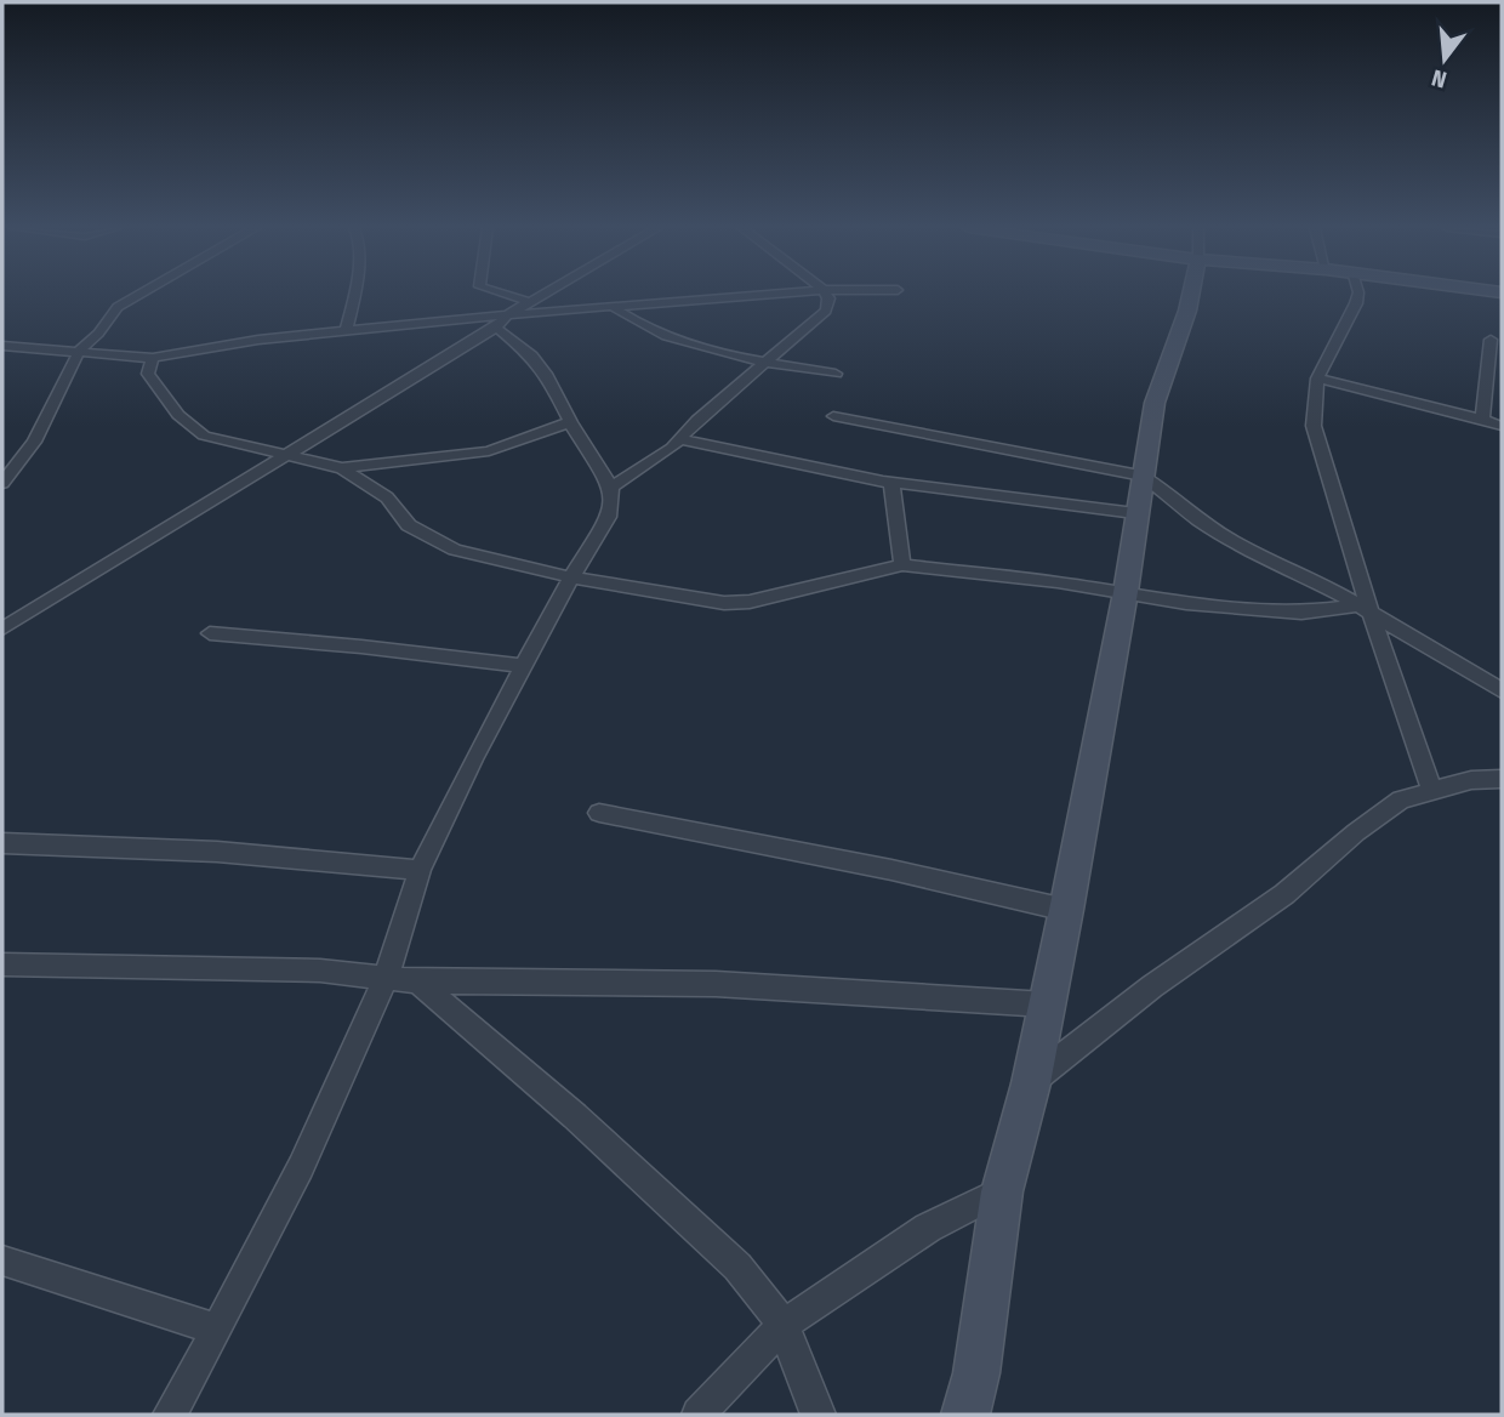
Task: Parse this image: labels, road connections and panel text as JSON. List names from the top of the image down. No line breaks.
{"north":"bottom"}
